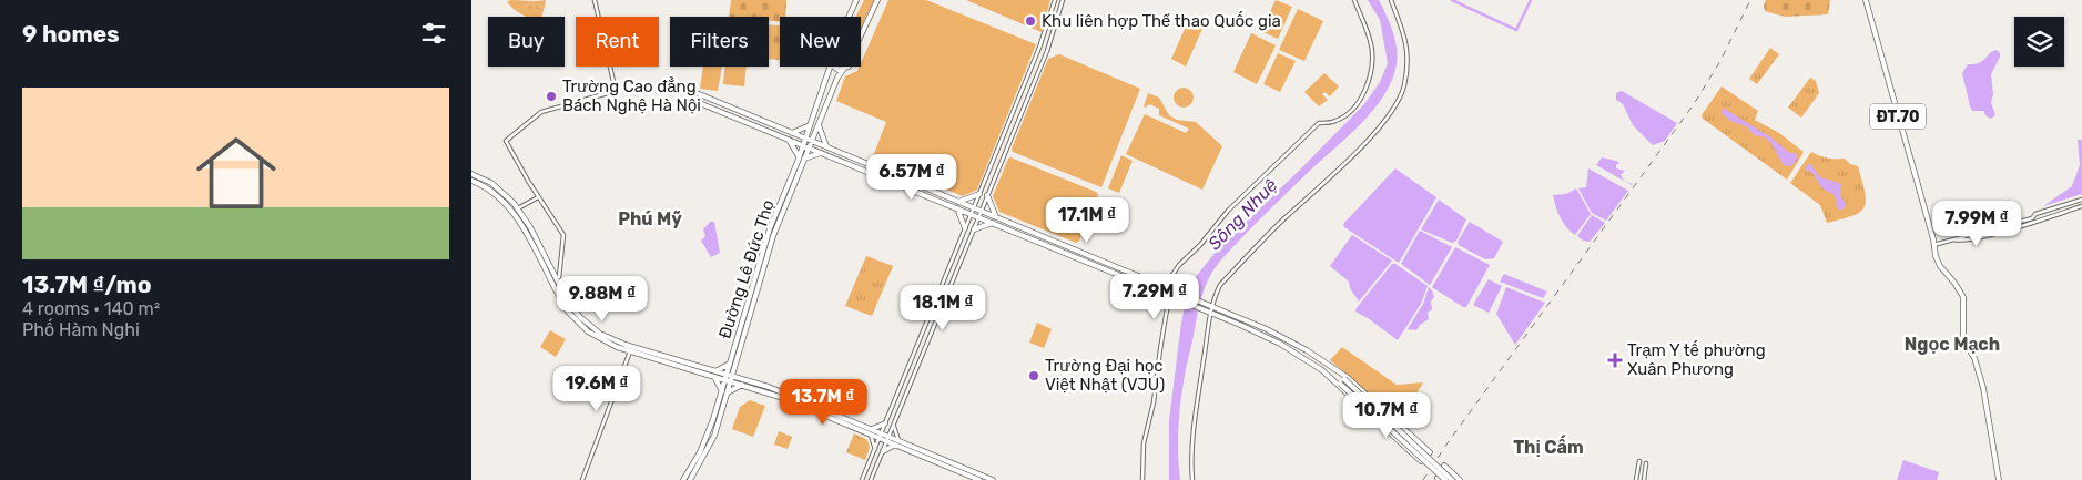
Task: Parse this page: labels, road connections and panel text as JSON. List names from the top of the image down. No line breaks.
{"streets":{"main road":["ĐT.70","Đường Lê Đức Thọ"]},"districts":["Phú Mỹ","Ngọc Mạch","Thị Cấm"],"water":["Sông Nhuệ"],"places":{"other":["Khu liên hợp Thể thao Quốc gia","Trường Cao đẳng Bách Nghệ Hà Nội","Trường Đại học Việt Nhật (VJU)"],"health":["Trạm Y tế phường Xuân Phương"]},"page":{"heading":"9 homes","chip":["Buy","Rent","Filters","New"],"list":[{"name":"13.7M ₫/mo","note":"4 rooms · 140 m² · Phố Hàm Nghi"}],"price":["6.57M ₫","17.1M ₫","7.99M ₫","7.29M ₫","9.88M ₫","18.1M ₫","19.6M ₫","13.7M ₫","10.7M ₫"]}}
